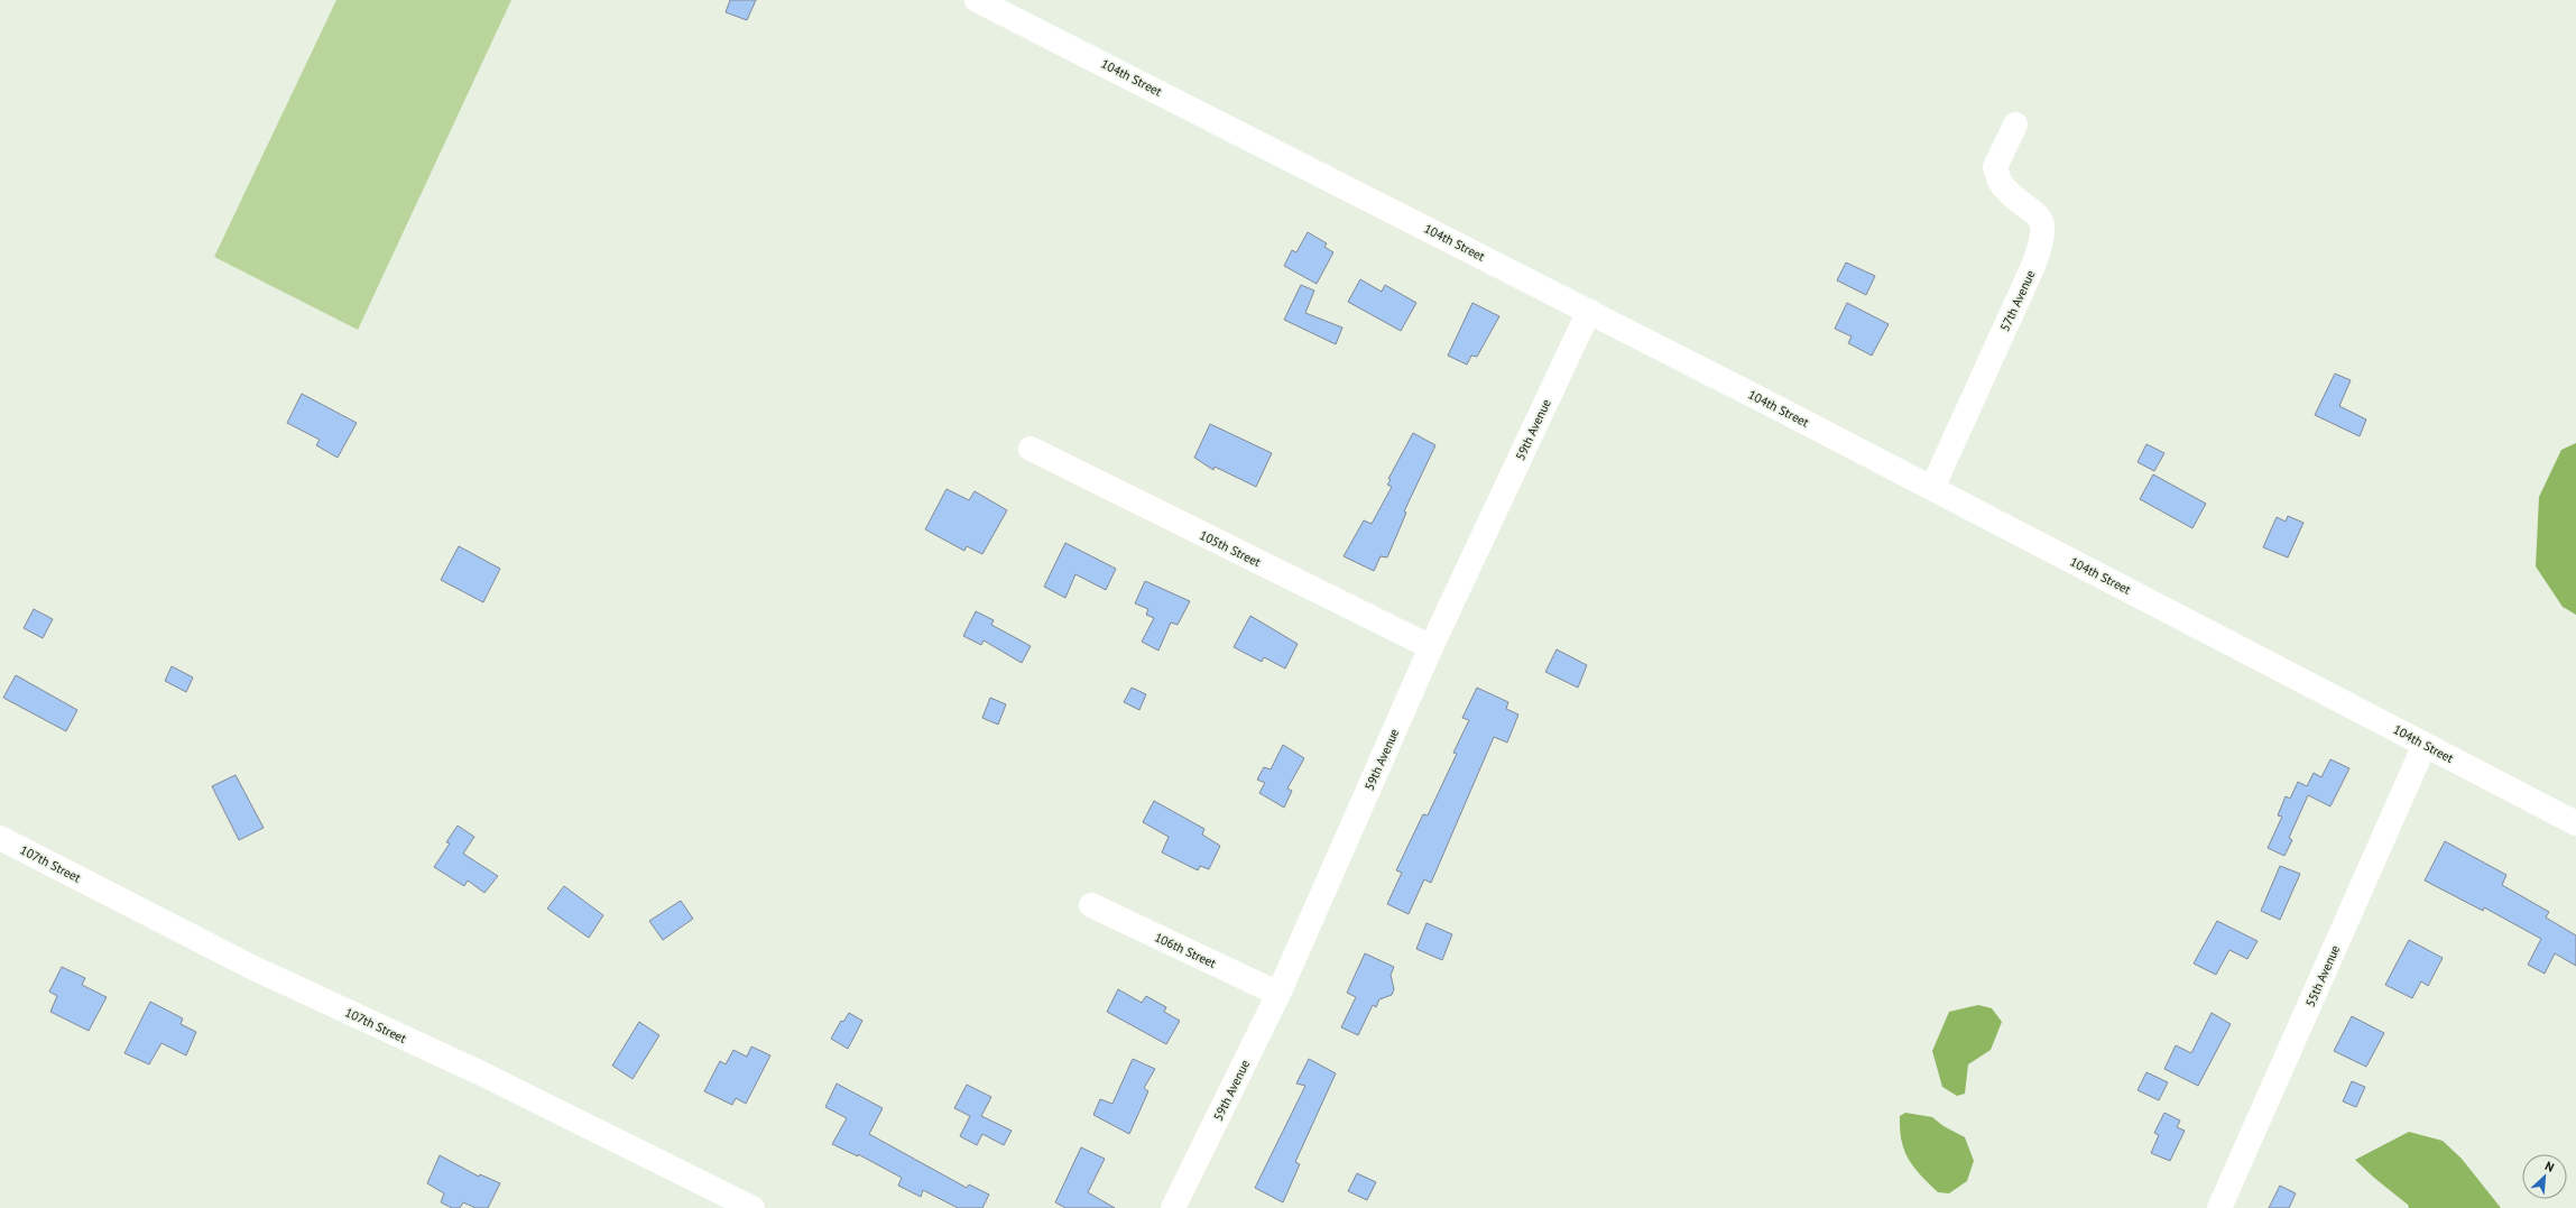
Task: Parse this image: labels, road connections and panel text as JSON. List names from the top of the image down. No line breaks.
{"streets":{"street":["104th Street","57th Avenue","59th Avenue","105th Street","107th Street","106th Street","55th Avenue"]},"crossings":[["104th Street","57th Avenue"],["104th Street","59th Avenue"],["104th Street","55th Avenue"],["59th Avenue","105th Street"],["59th Avenue","106th Street"]],"north":"top right"}
